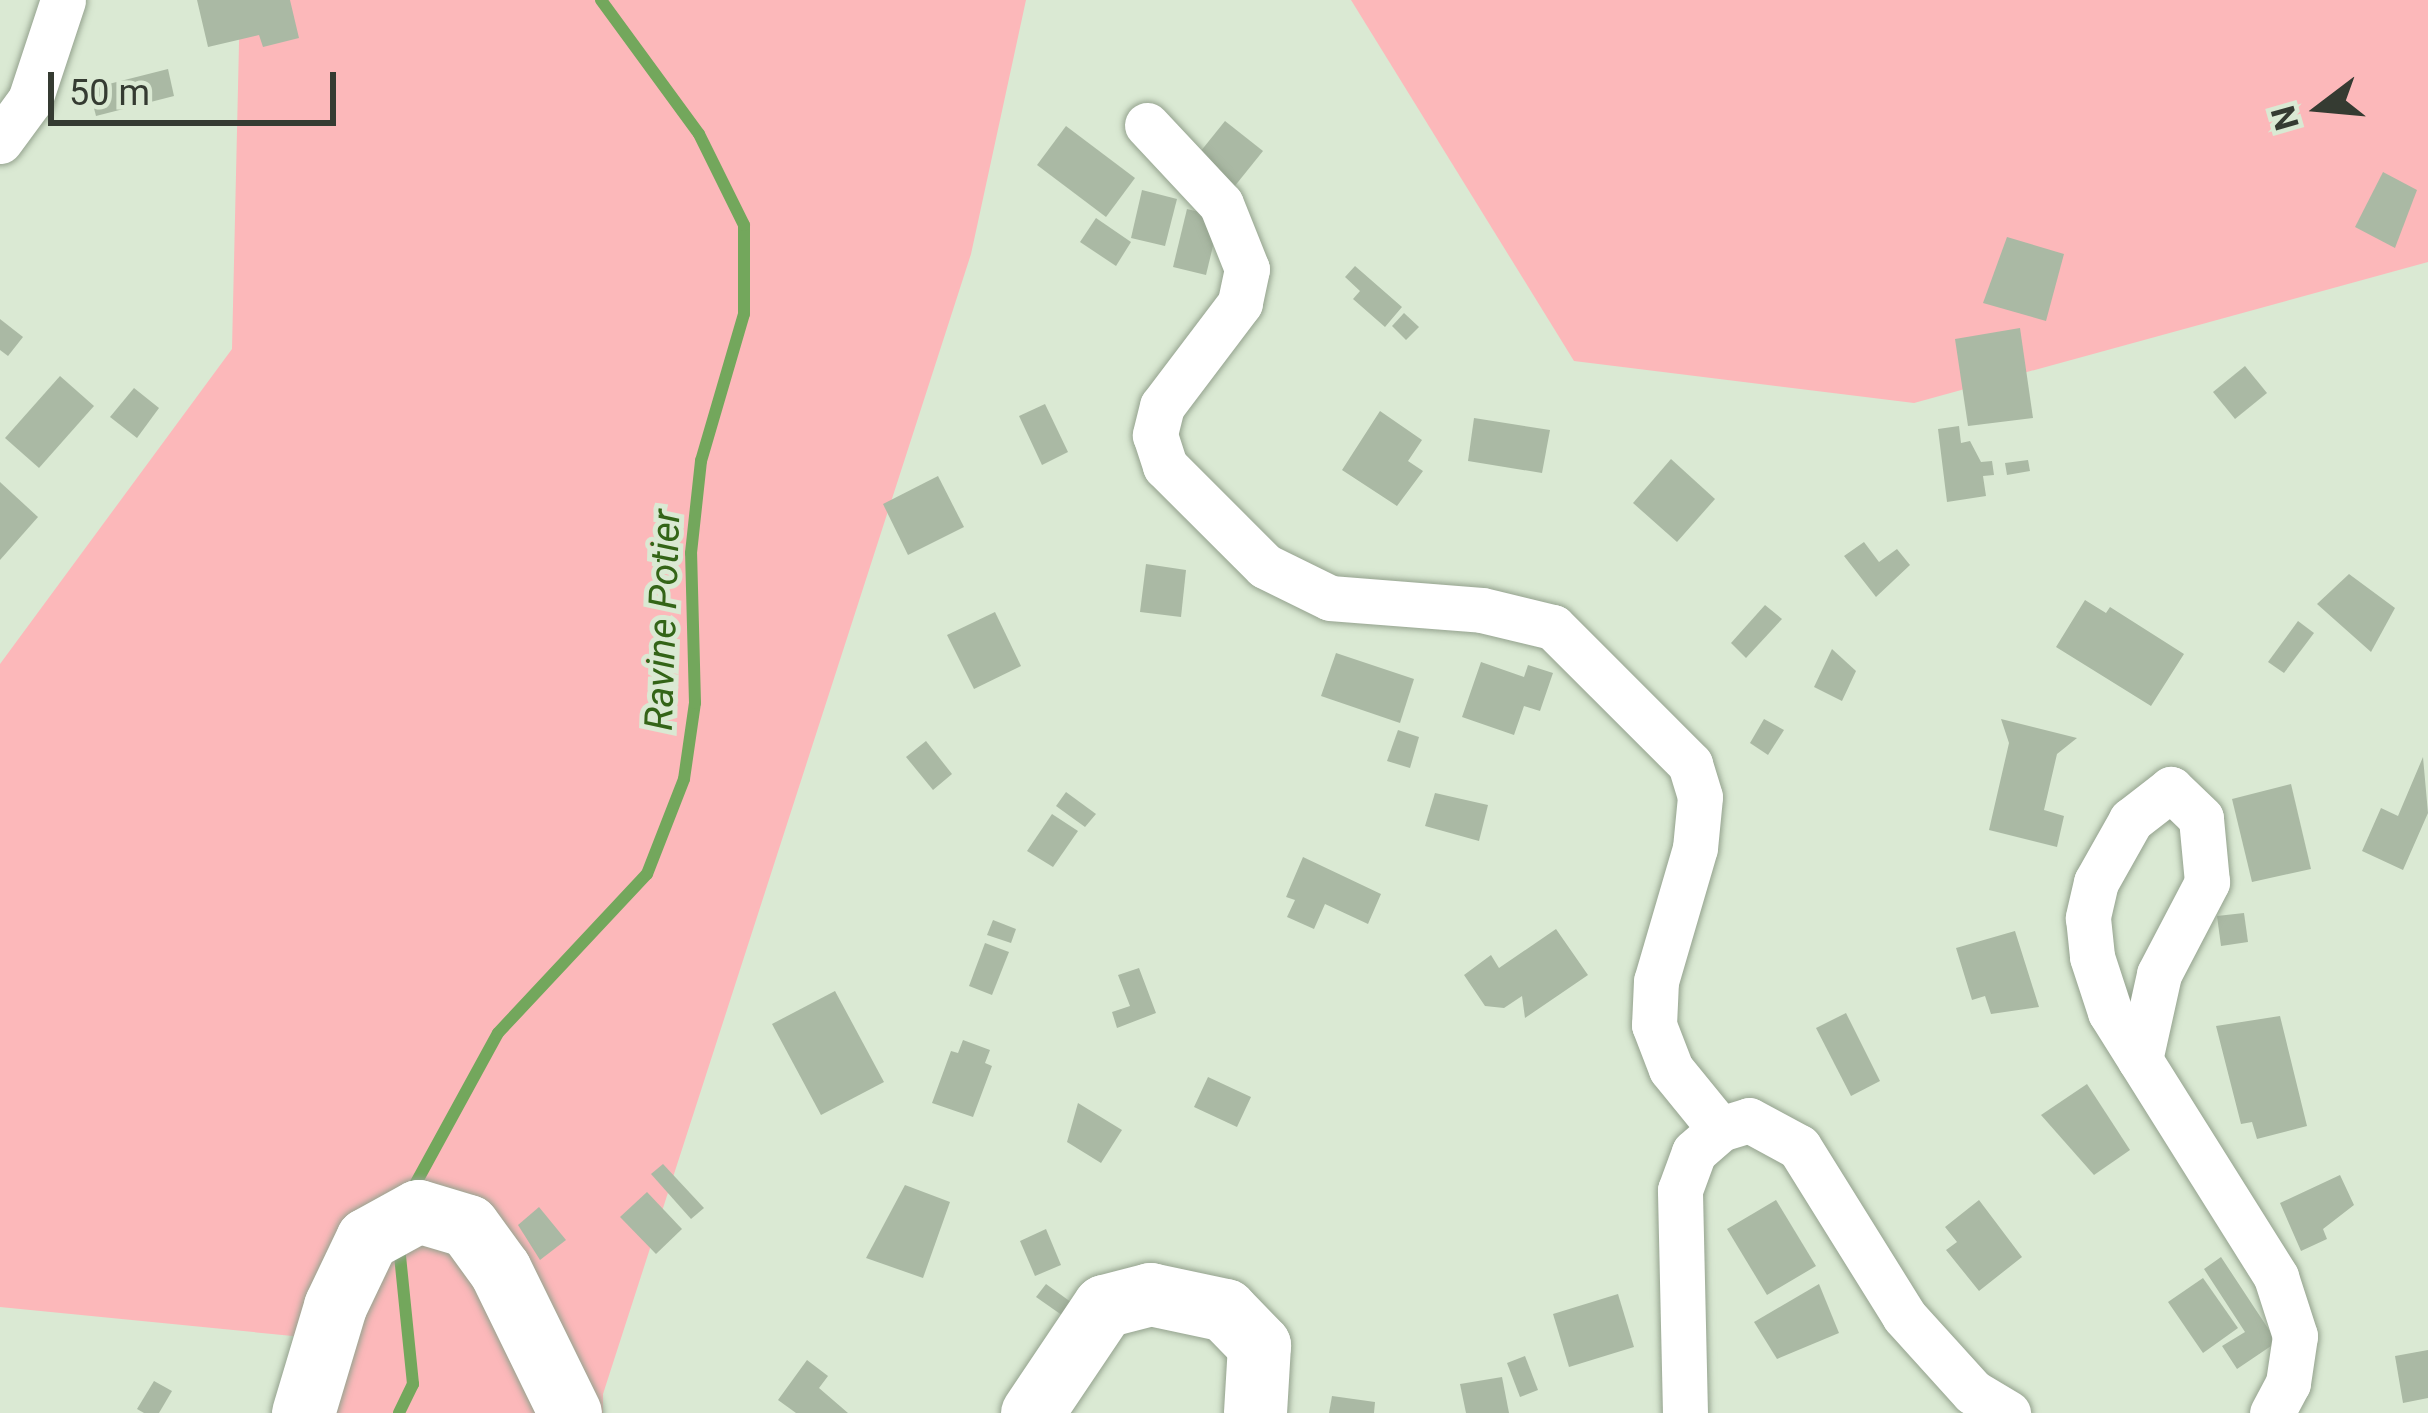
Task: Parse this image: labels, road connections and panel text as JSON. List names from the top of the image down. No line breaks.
{"water":["Ravine Potier"],"scale_bar":"50 m","north":"left"}
